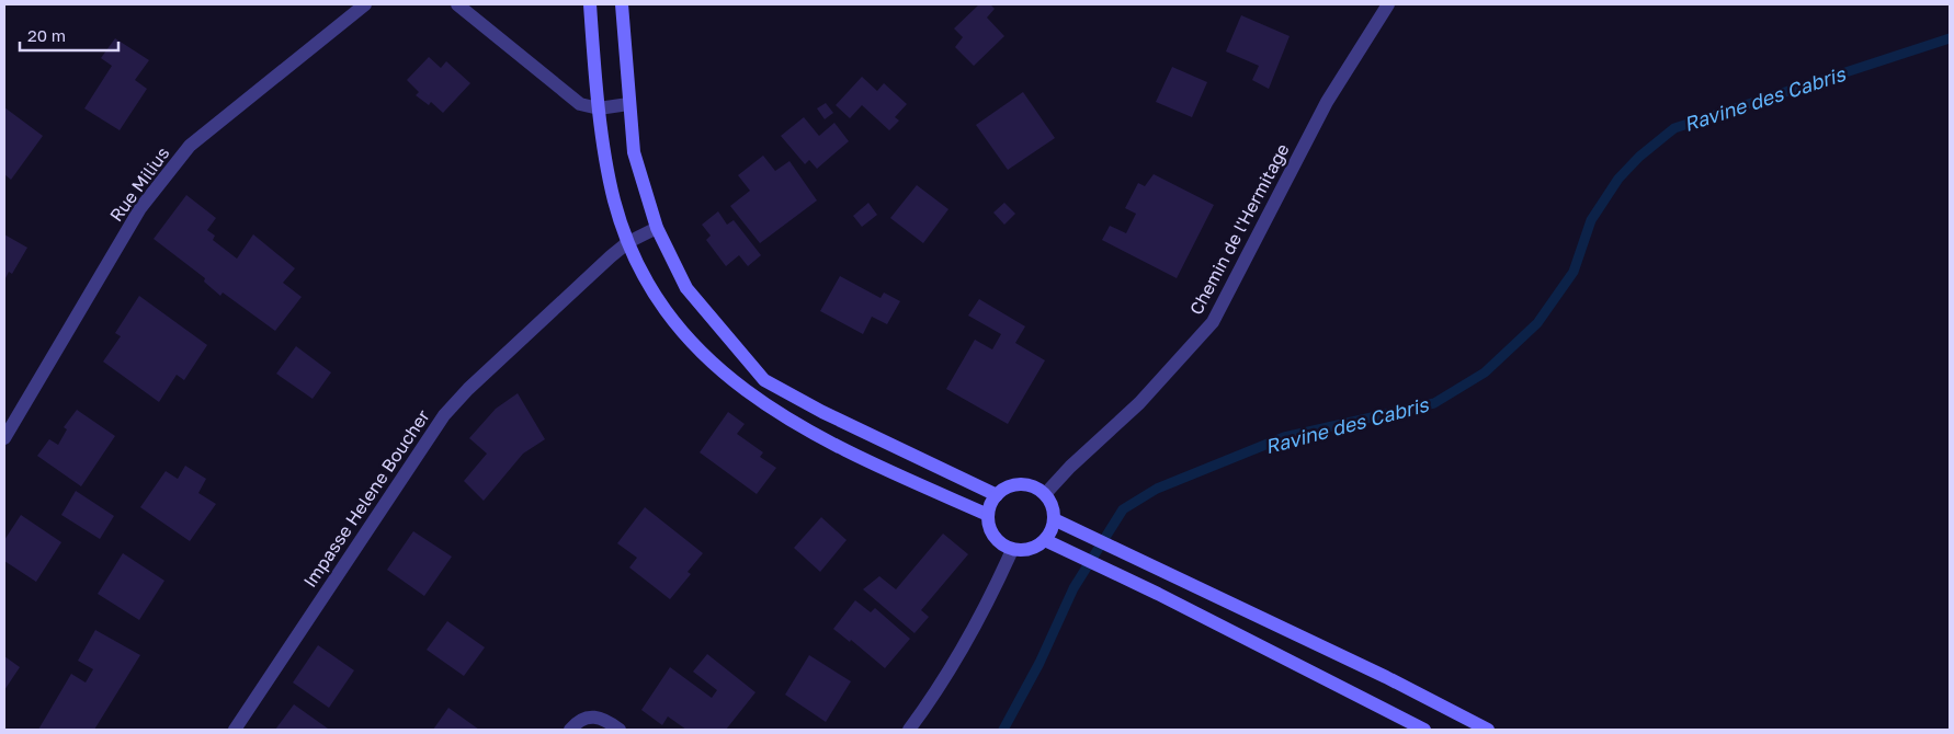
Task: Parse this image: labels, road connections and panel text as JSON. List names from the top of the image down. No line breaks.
{"streets":{"street":["Rue Milius","Chemin de l'Hermitage","Impasse Helene Boucher"]},"water":["Ravine des Cabris"],"scale_bar":"20 m"}
